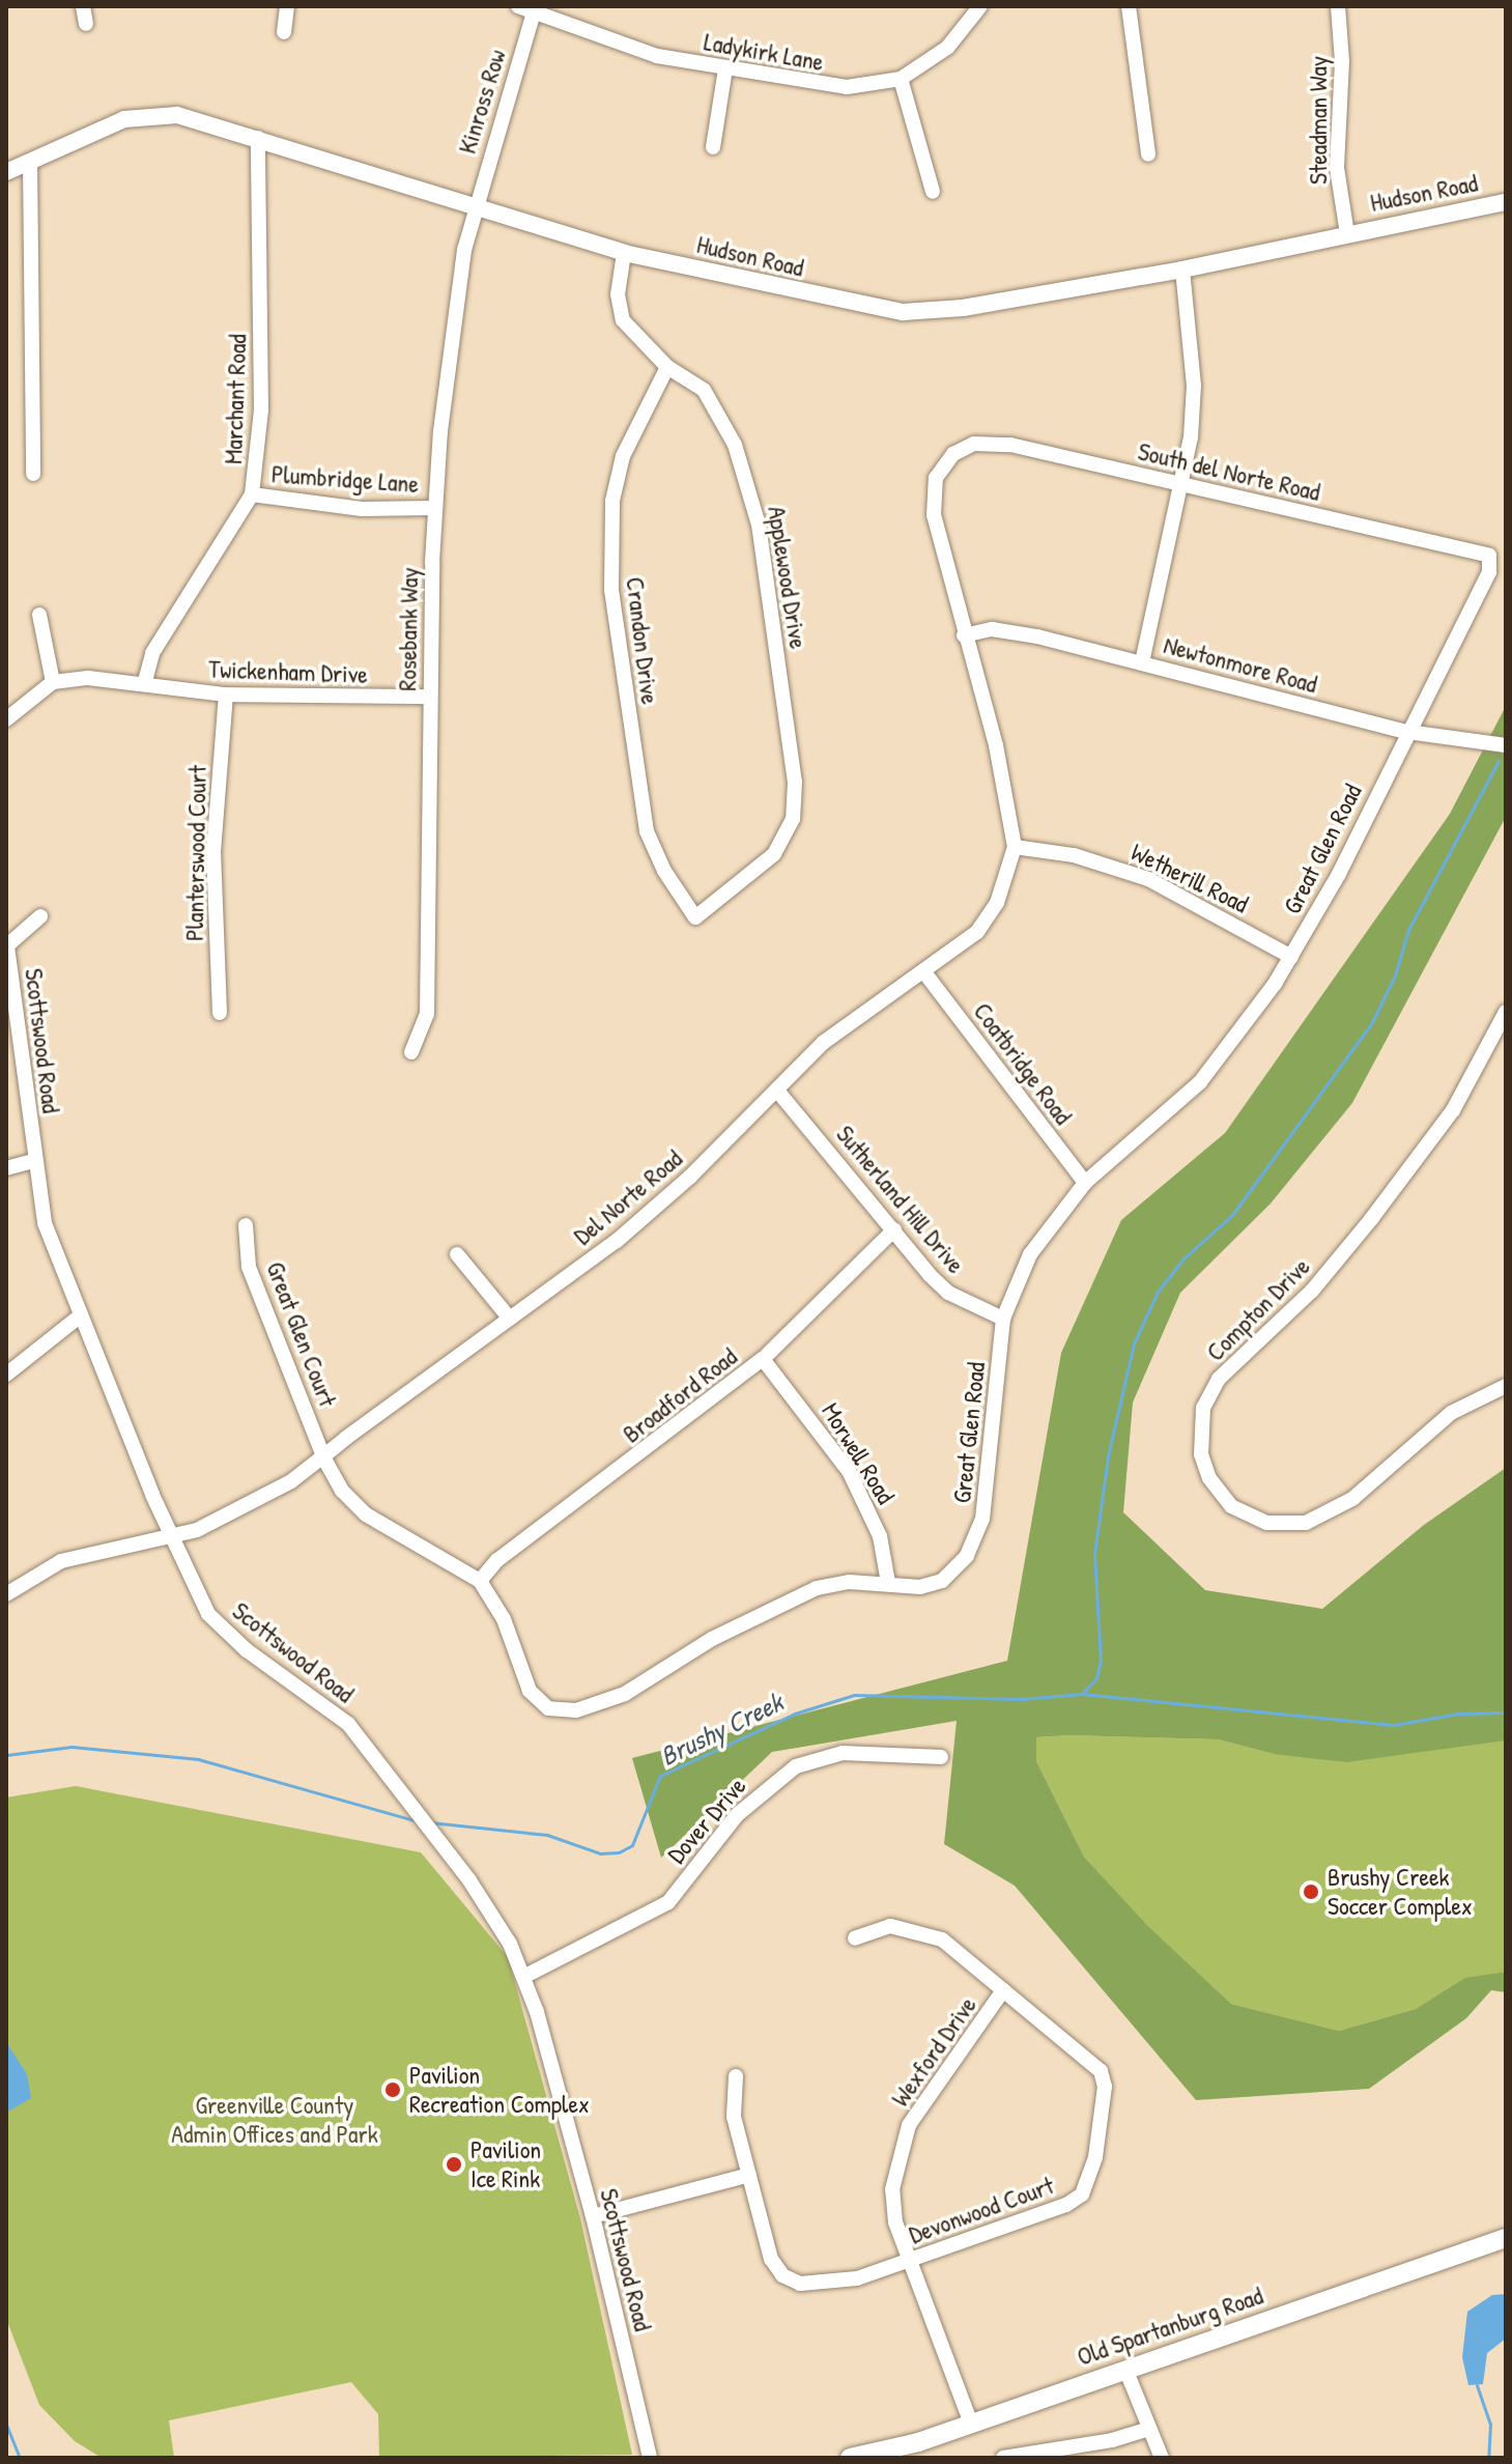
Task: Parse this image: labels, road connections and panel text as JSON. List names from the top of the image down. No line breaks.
{"streets":{"main road":["Old Spartanburg Road"],"street":["Ladykirk Lane","Kinross Row","Steadman Way","Hudson Road","Marchant Road","South del Norte Road","Plumbridge Lane","Applewood Drive","Rosebank Way","Crandon Drive","Newtonmore Road","Twickenham Drive","Great Glen Road","Planterswood Court","Wetherill Road","Scottswood Road","Coatbridge Road","Del Norte Road","Sutherland Hill Drive","Compton Drive","Great Glen Court","Broadford Road","Morwell Road","Dover Drive","Wexford Drive","Devonwood Court"]},"crossings":[["Ladykirk Lane","Kinross Row"],["Kinross Row","Hudson Road"],["Kinross Row","Rosebank Way"],["Steadman Way","Hudson Road"],["Hudson Road","Marchant Road"],["Hudson Road","Applewood Drive"],["Hudson Road","Rosebank Way"],["Marchant Road","Plumbridge Lane"],["Marchant Road","Twickenham Drive"],["South del Norte Road","Newtonmore Road"],["South del Norte Road","Great Glen Road"],["South del Norte Road","Del Norte Road"],["Plumbridge Lane","Rosebank Way"],["Applewood Drive","Crandon Drive"],["Rosebank Way","Twickenham Drive"],["Newtonmore Road","Great Glen Road"],["Newtonmore Road","Del Norte Road"],["Twickenham Drive","Planterswood Court"],["Great Glen Road","Wetherill Road"],["Great Glen Road","Coatbridge Road"],["Great Glen Road","Del Norte Road"],["Great Glen Road","Sutherland Hill Drive"],["Great Glen Road","Great Glen Court"],["Great Glen Road","Broadford Road"],["Great Glen Road","Morwell Road"],["Wetherill Road","Del Norte Road"],["Scottswood Road","Del Norte Road"],["Scottswood Road","Dover Drive"],["Coatbridge Road","Del Norte Road"],["Del Norte Road","Sutherland Hill Drive"],["Del Norte Road","Great Glen Court"],["Sutherland Hill Drive","Broadford Road"],["Broadford Road","Morwell Road"],["Wexford Drive","Devonwood Court"],["Wexford Drive","Old Spartanburg Road"]],"water":["Brushy Creek"],"parks":["Greenville County Admin Offices and Park"],"places":["Brushy Creek Soccer Complex","Pavilion Recreation Complex","Pavilion Ice Rink"]}
